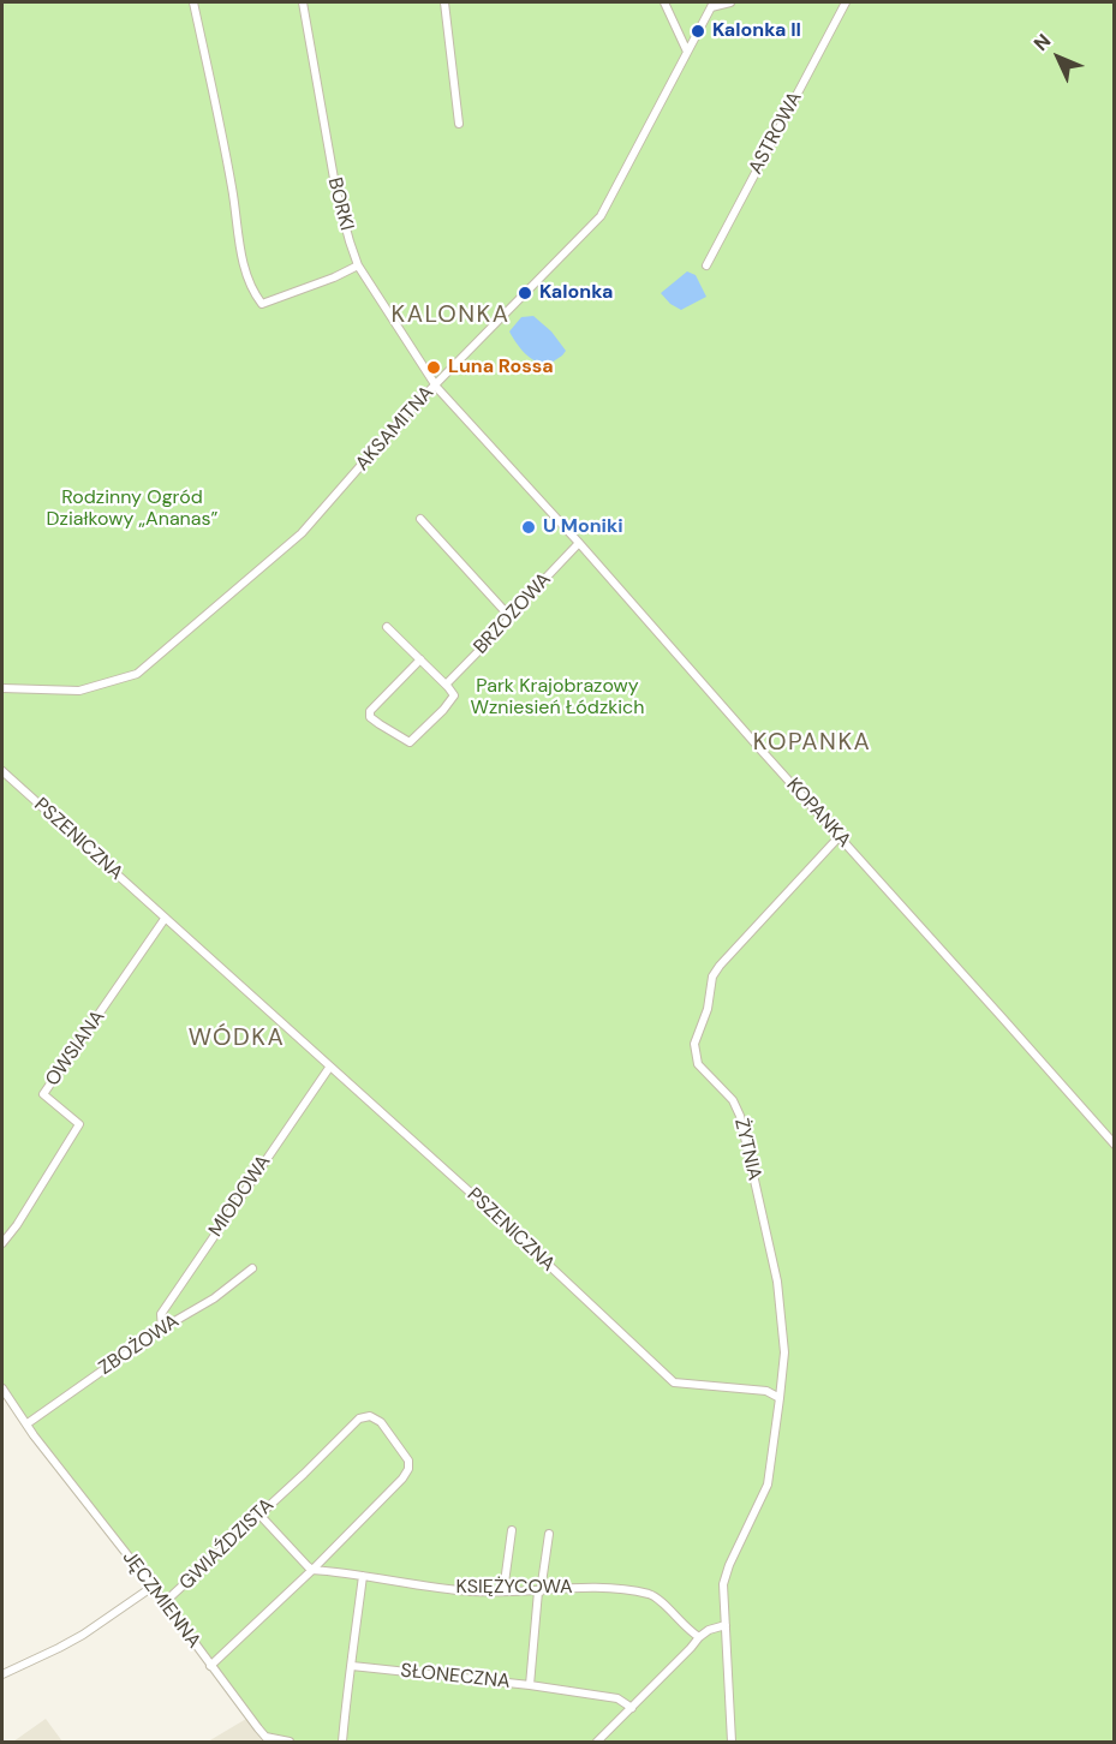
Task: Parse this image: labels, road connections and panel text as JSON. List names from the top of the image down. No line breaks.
{"streets":{"street":["ASTROWA","BORKI","AKSAMITNA","BRZOZOWA","KOPANKA","PSZENICZNA","OWSIANA","ŻYTNIA","MIODOWA","ZBOŻOWA","GWIAŹDZISTA","KSIĘŻYCOWA","JĘCZMIENNA","SŁONECZNA"]},"crossings":[["BORKI","AKSAMITNA"],["BORKI","KOPANKA"],["AKSAMITNA","KOPANKA"],["BRZOZOWA","KOPANKA"],["KOPANKA","ŻYTNIA"],["PSZENICZNA","OWSIANA"],["PSZENICZNA","ŻYTNIA"],["PSZENICZNA","MIODOWA"],["MIODOWA","ZBOŻOWA"],["ZBOŻOWA","JĘCZMIENNA"],["GWIAŹDZISTA","KSIĘŻYCOWA"],["GWIAŹDZISTA","JĘCZMIENNA"]],"districts":["KALONKA","KOPANKA","WÓDKA"],"parks":["Rodzinny Ogród Działkowy „Ananas”","Park Krajobrazowy Wzniesień Łódzkich"],"places":["Kalonka II","Kalonka","Luna Rossa","U Moniki"],"north":"top left"}
